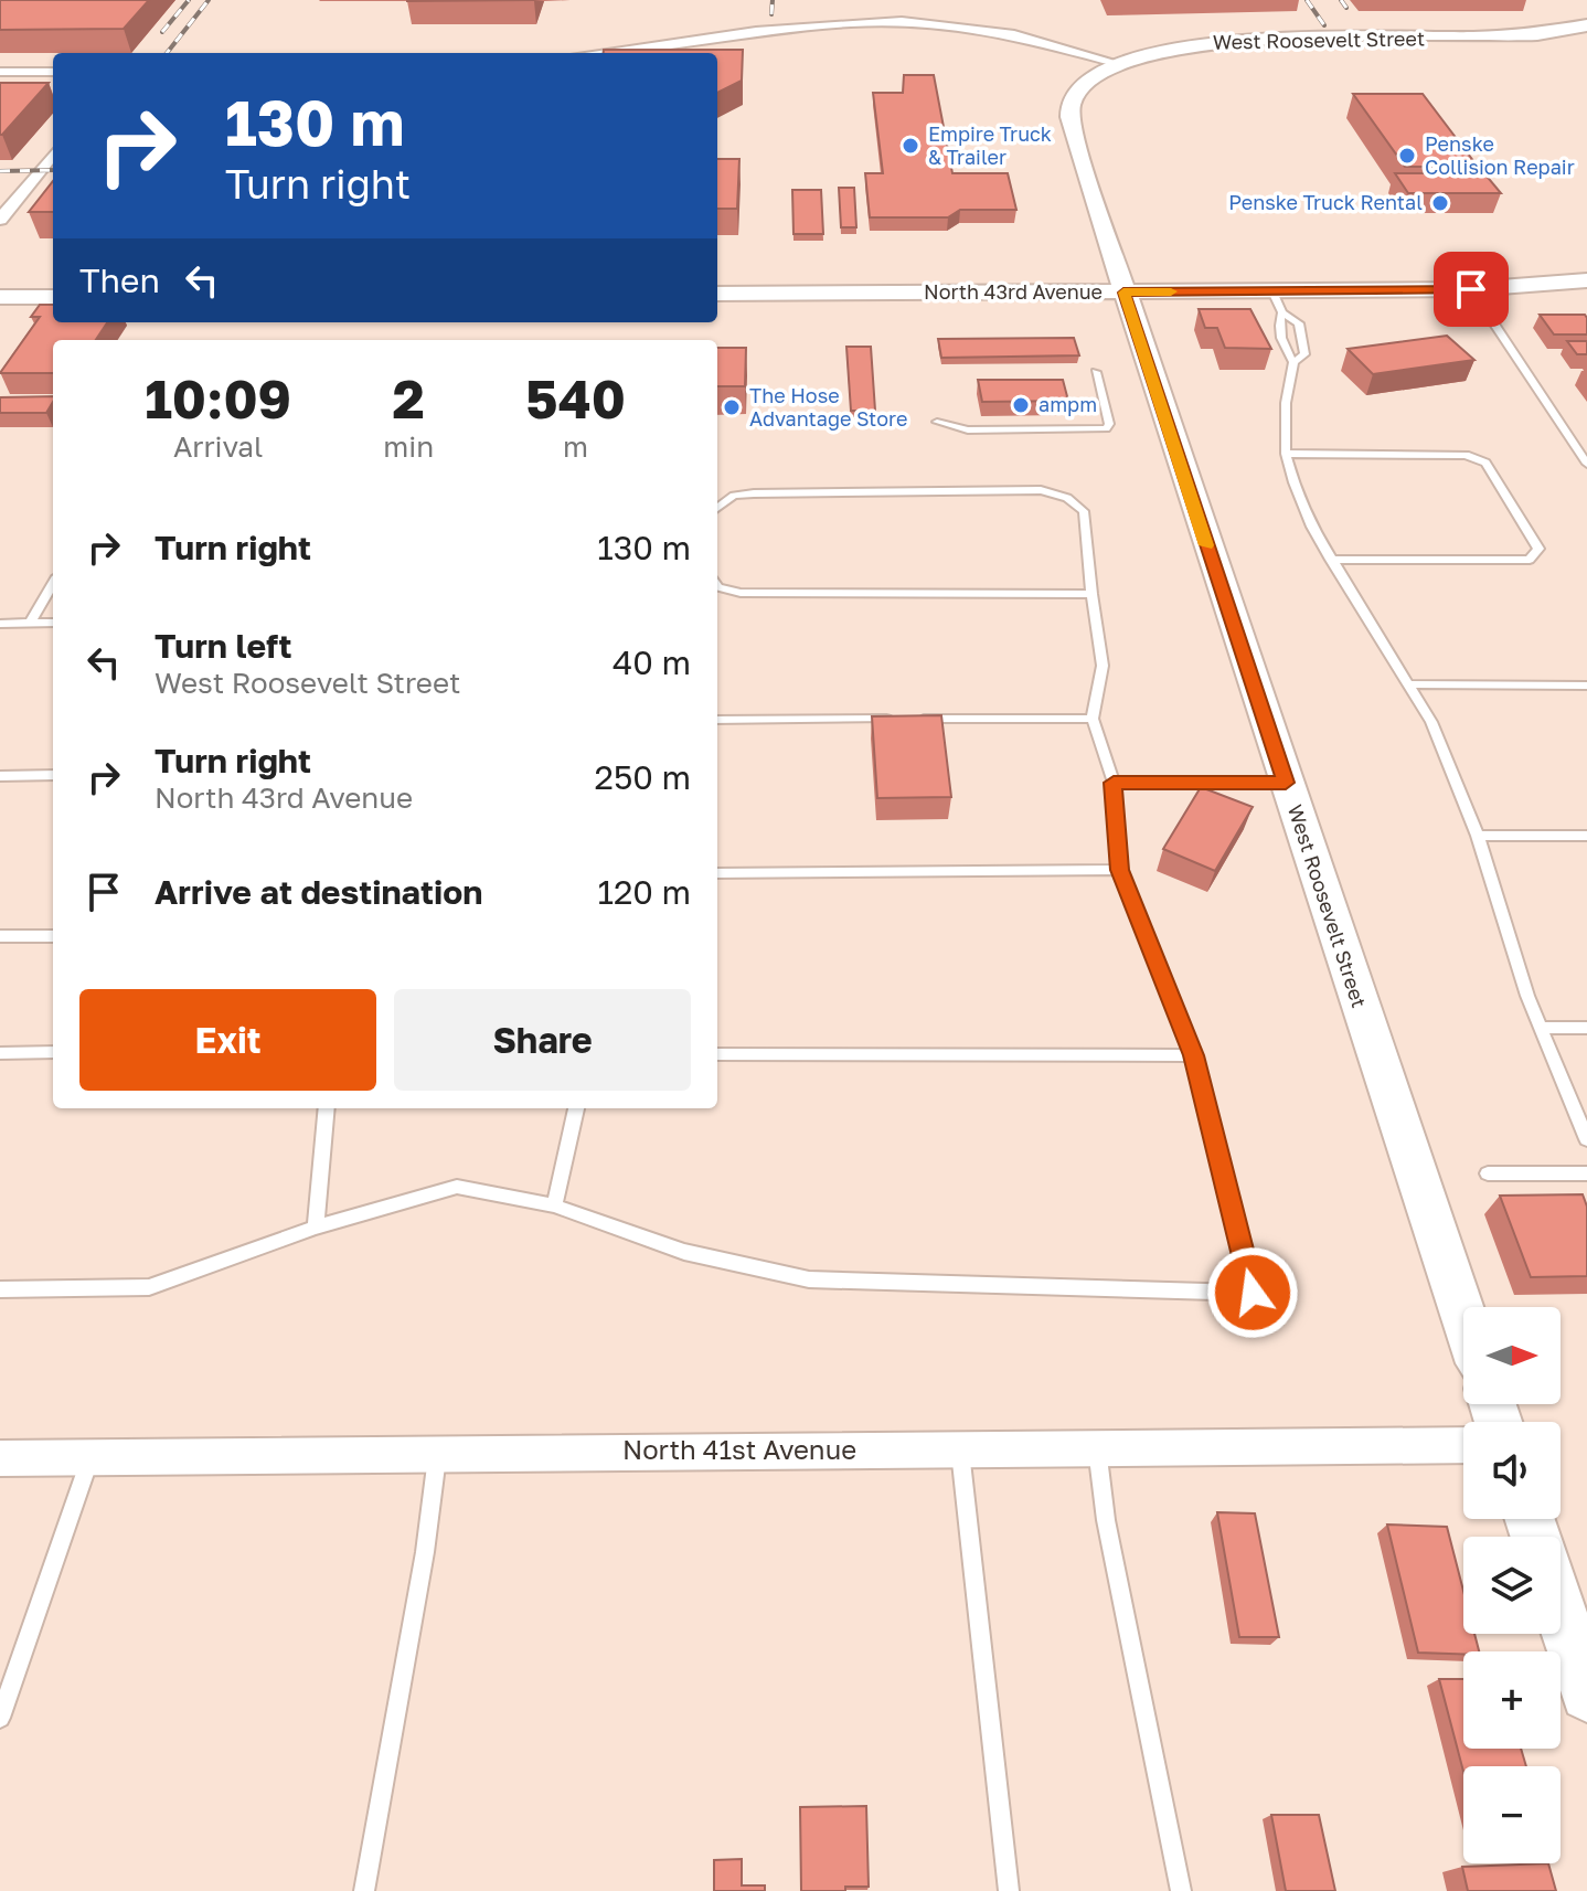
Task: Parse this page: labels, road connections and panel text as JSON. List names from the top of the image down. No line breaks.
{"streets":{"street":["West Roosevelt Street","North 43rd Avenue","North 41st Avenue"]},"crossings":[["West Roosevelt Street","North 43rd Avenue"]],"places":["Empire Truck & Trailer","Penske Collision Repair","Penske Truck Rental","ampm","The Hose Advantage Store"],"north":"right","page":{"turn":["130 m","Turn right"],"then":"Then","eta":["10:09","Arrival","2","min","540","m"],"list":[{"name":"Turn right","value":"130 m"},{"name":"Turn left","note":"West Roosevelt Street","value":"40 m"},{"name":"Turn right","note":"North 43rd Avenue","value":"250 m"},{"name":"Arrive at destination","value":"120 m"}],"buttons":["Exit","Share"],"map_buttons":["+","−"]}}
